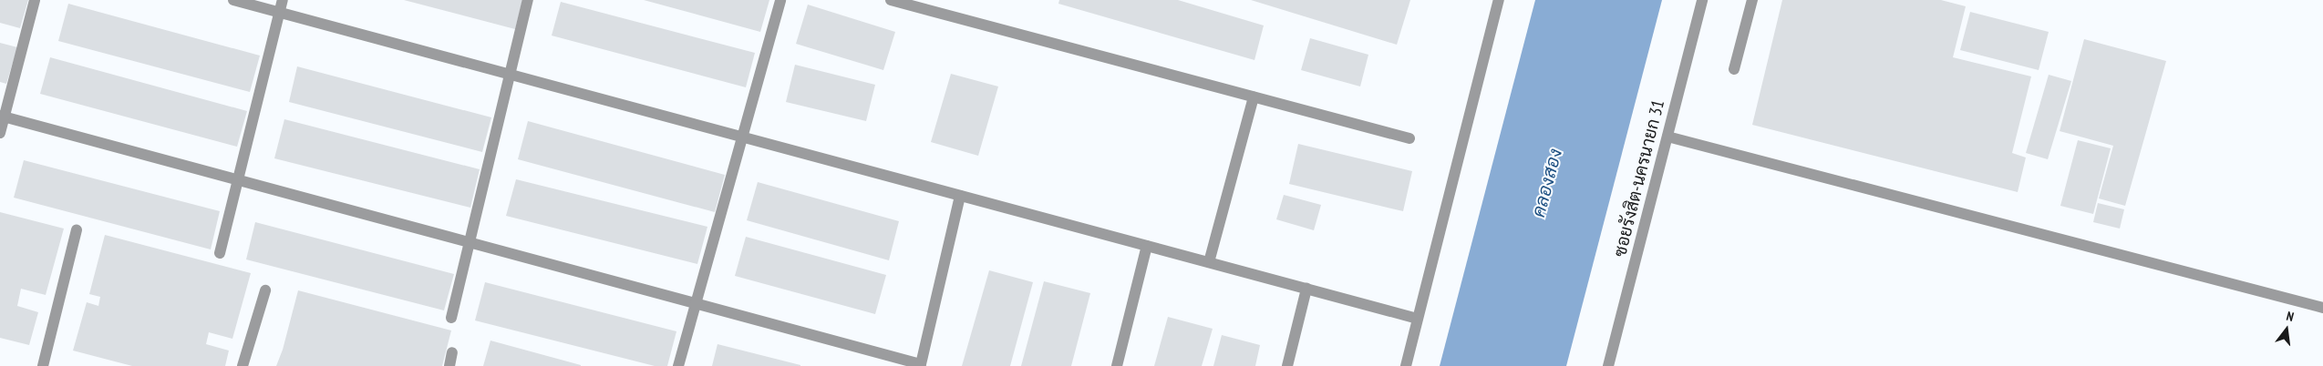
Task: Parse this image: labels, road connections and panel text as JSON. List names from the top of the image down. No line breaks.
{"streets":{"street":["ซอยรังสิต-นครนายก 31"]},"water":["คลองสอง"],"north":"top"}
